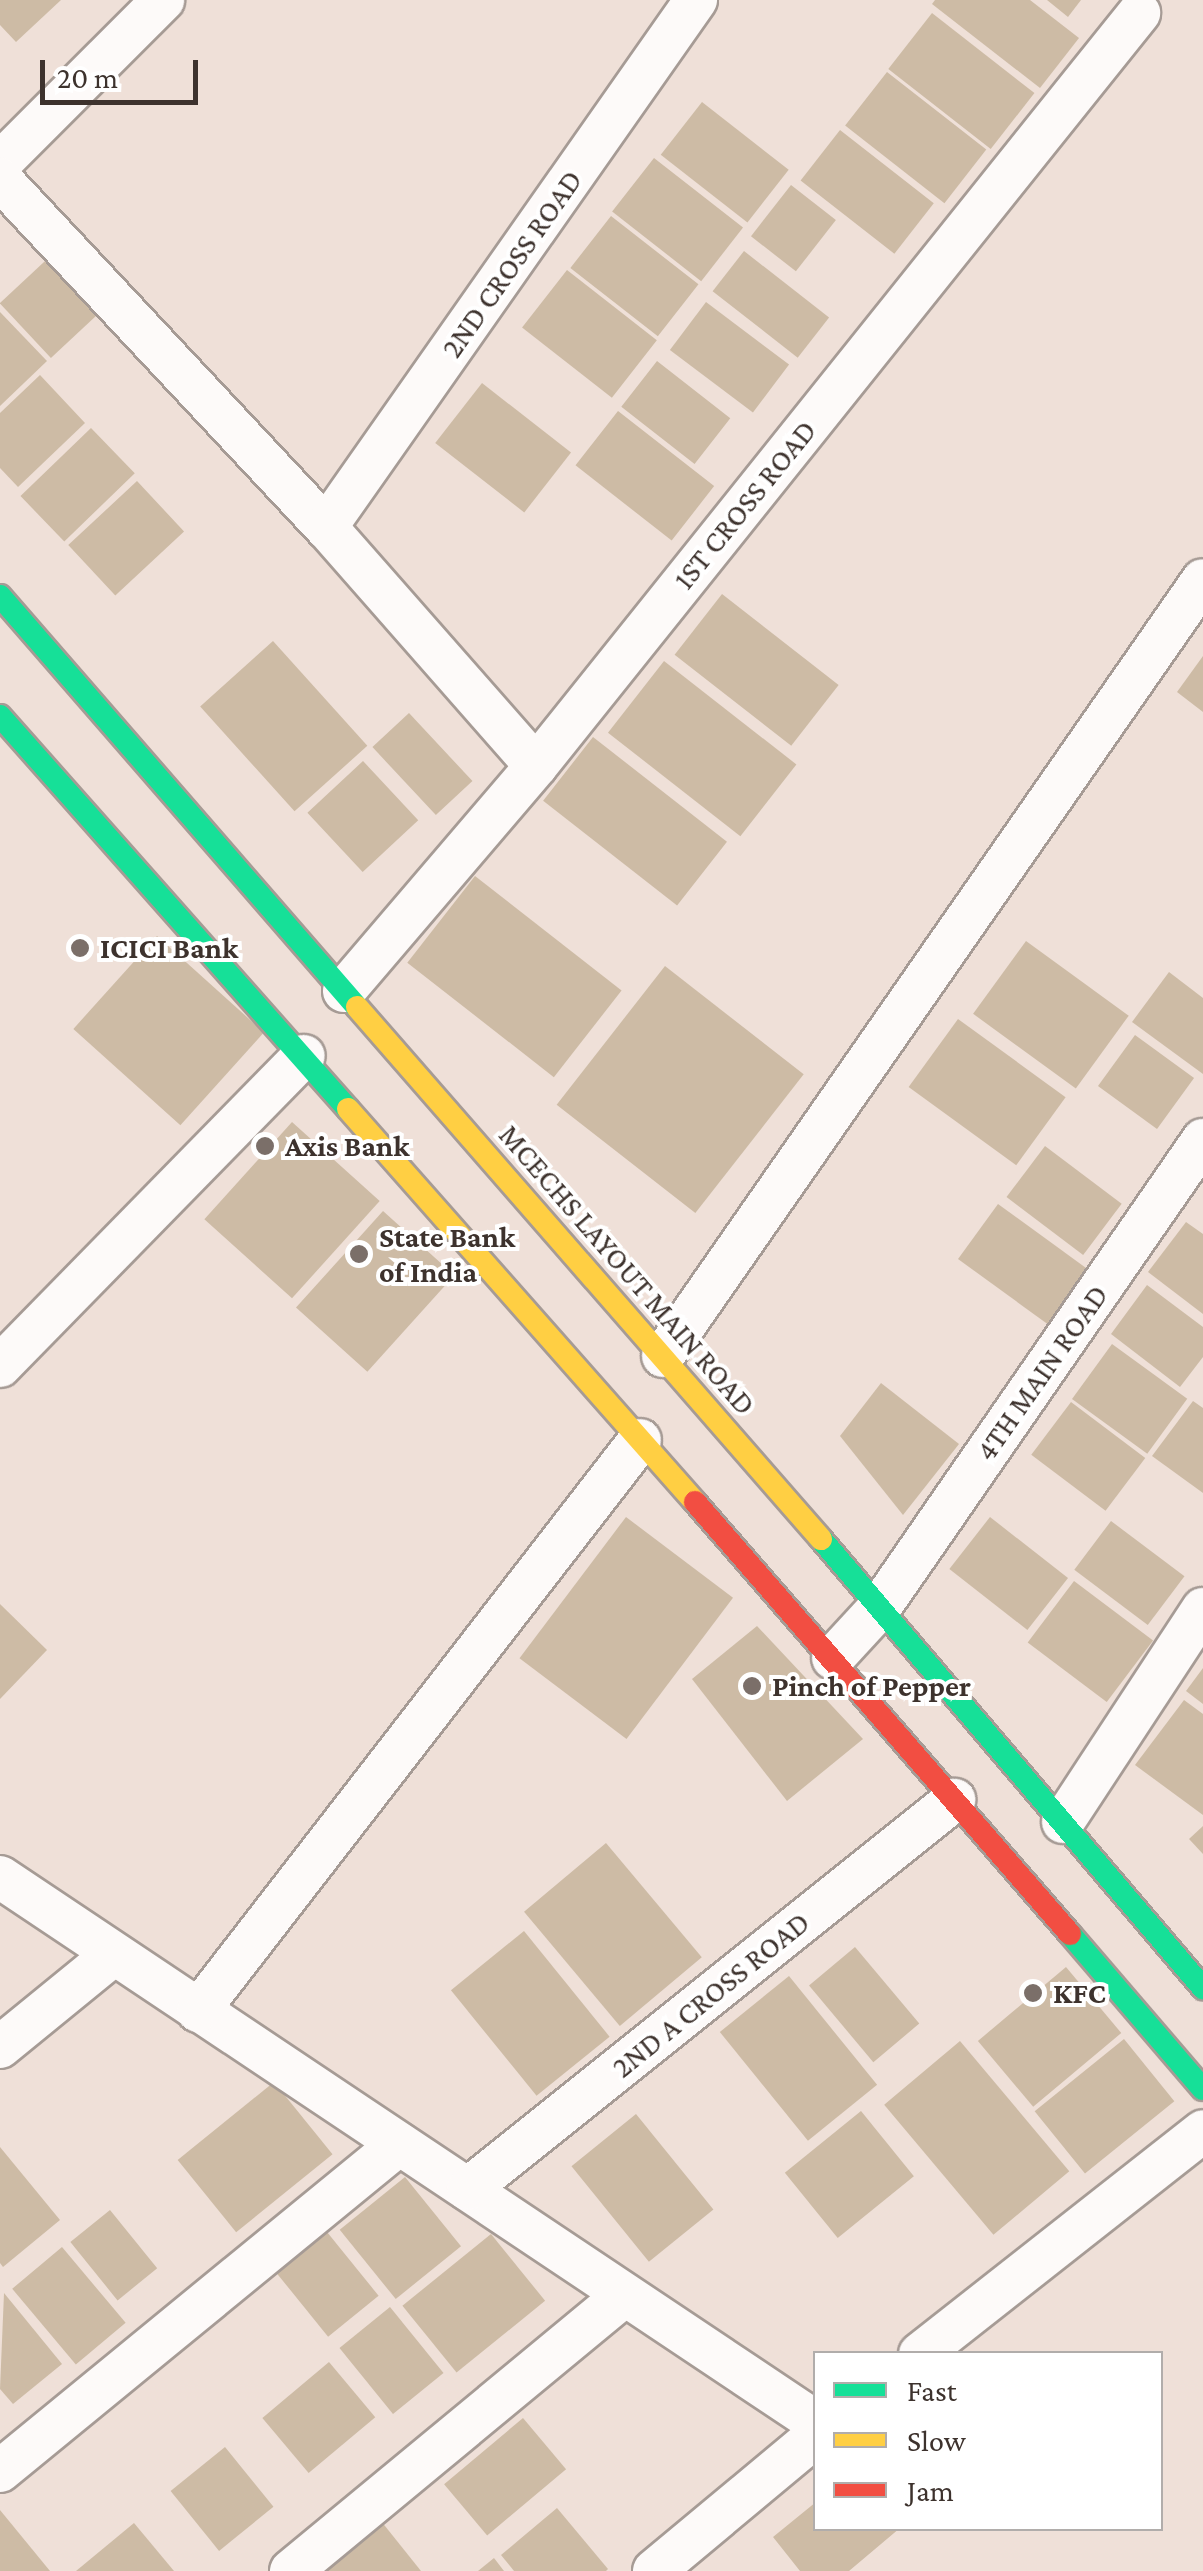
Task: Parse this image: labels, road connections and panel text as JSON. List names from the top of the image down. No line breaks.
{"streets":{"main road":["MCECHS LAYOUT MAIN ROAD"],"street":["2ND CROSS ROAD","1ST CROSS ROAD","4TH MAIN ROAD","2ND A CROSS ROAD"]},"crossings":[["1ST CROSS ROAD","MCECHS LAYOUT MAIN ROAD"],["MCECHS LAYOUT MAIN ROAD","4TH MAIN ROAD"]],"places":["ICICI Bank","Axis Bank","State Bank of India","Pinch of Pepper","KFC"],"legend":["Fast","Slow","Jam"],"scale_bar":"20 m"}
